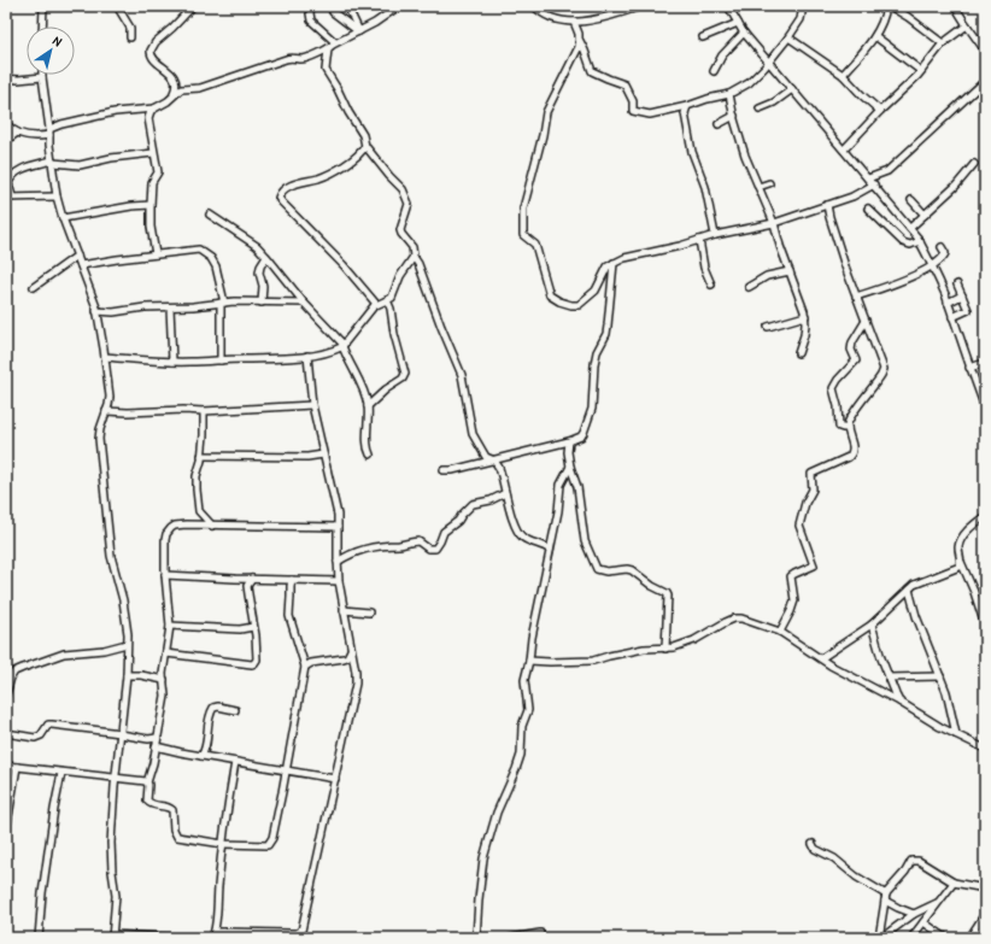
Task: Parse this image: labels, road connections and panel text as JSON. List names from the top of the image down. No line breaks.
{"north":"top right"}
